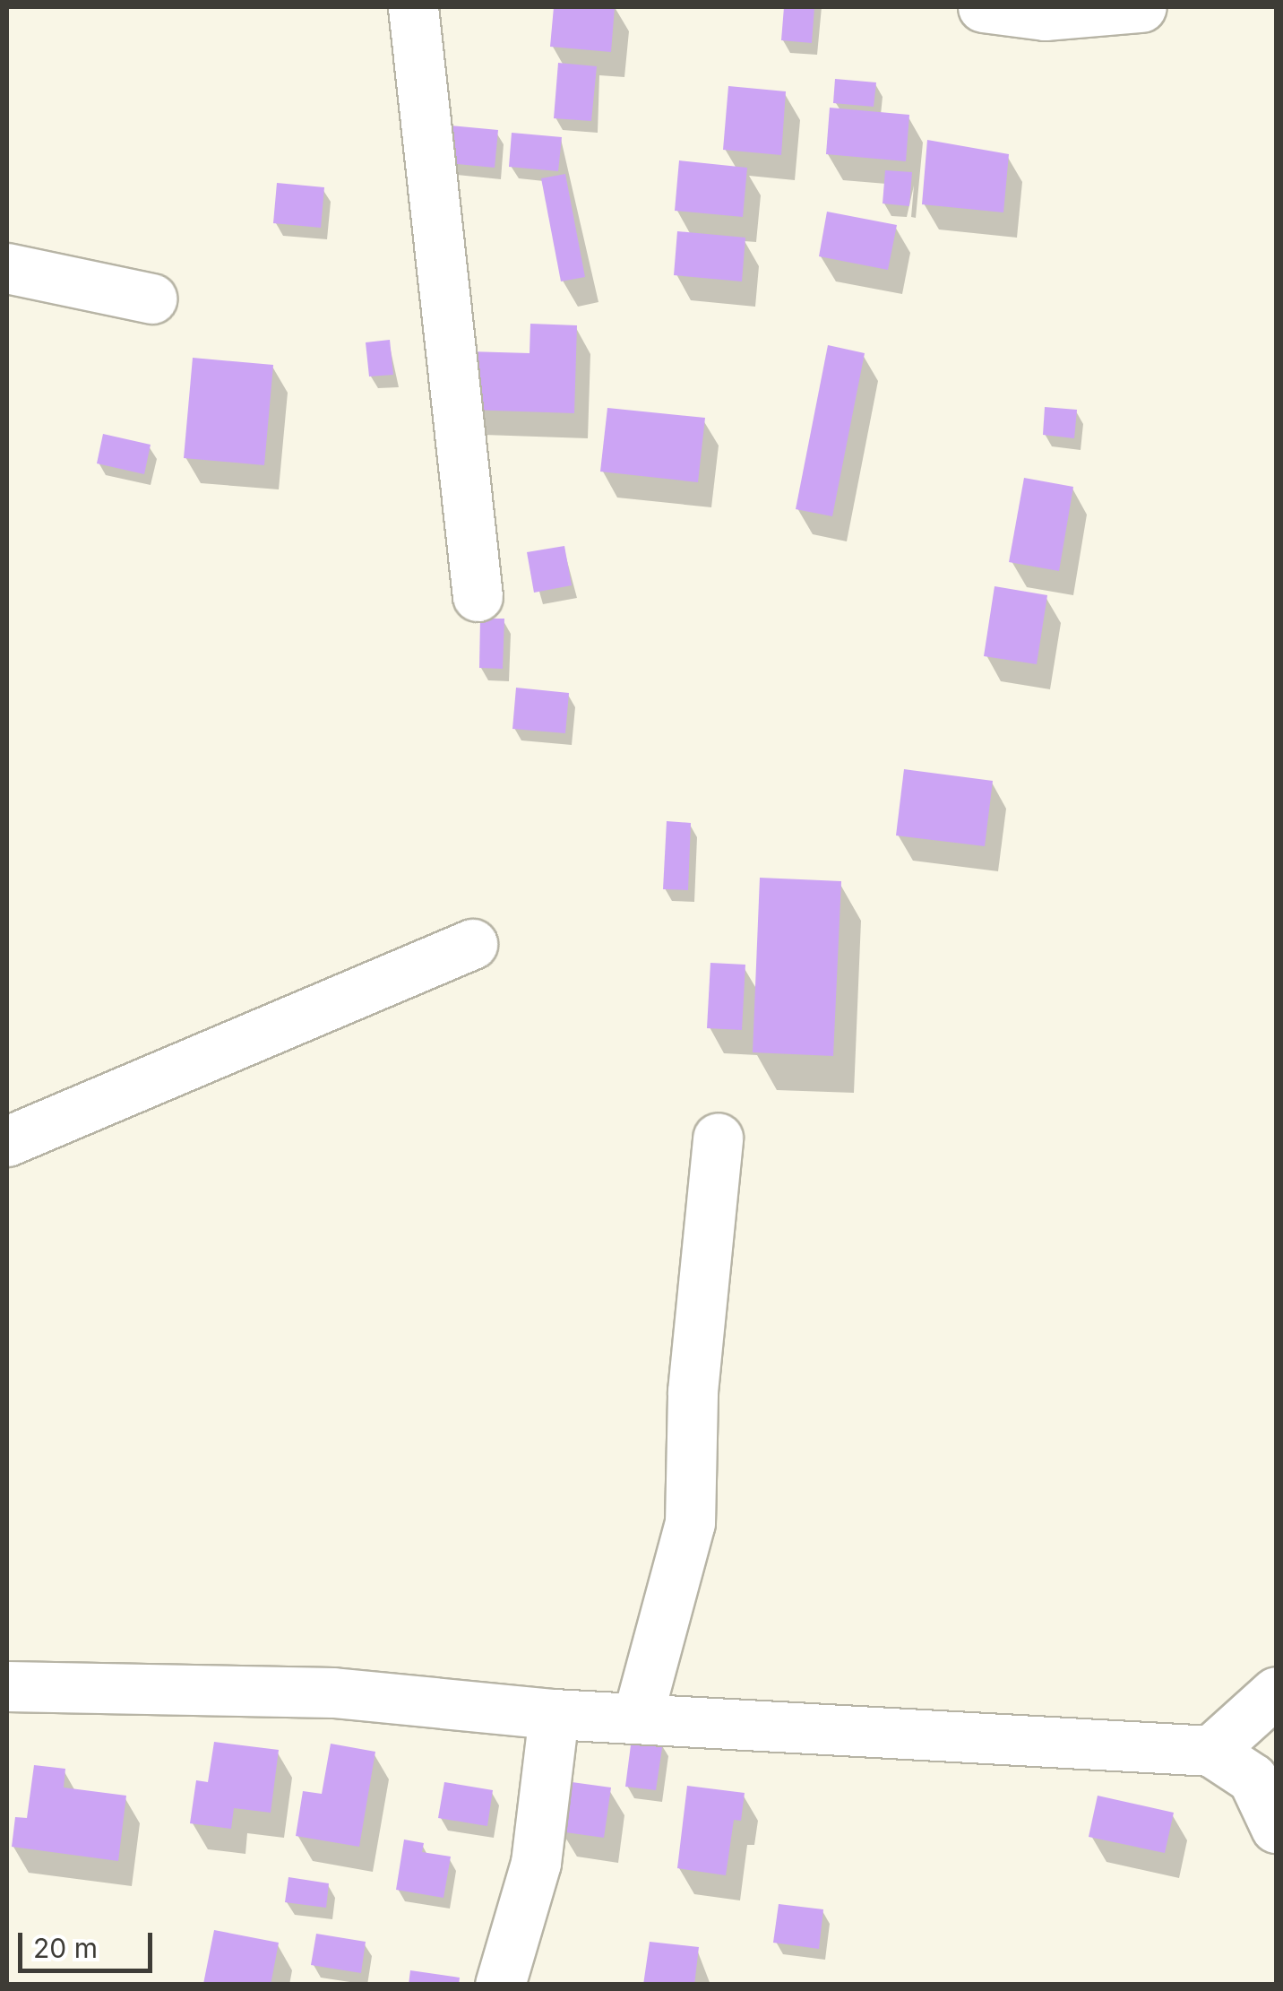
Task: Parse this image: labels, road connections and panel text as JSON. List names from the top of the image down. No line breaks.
{"scale_bar":"20 m"}
